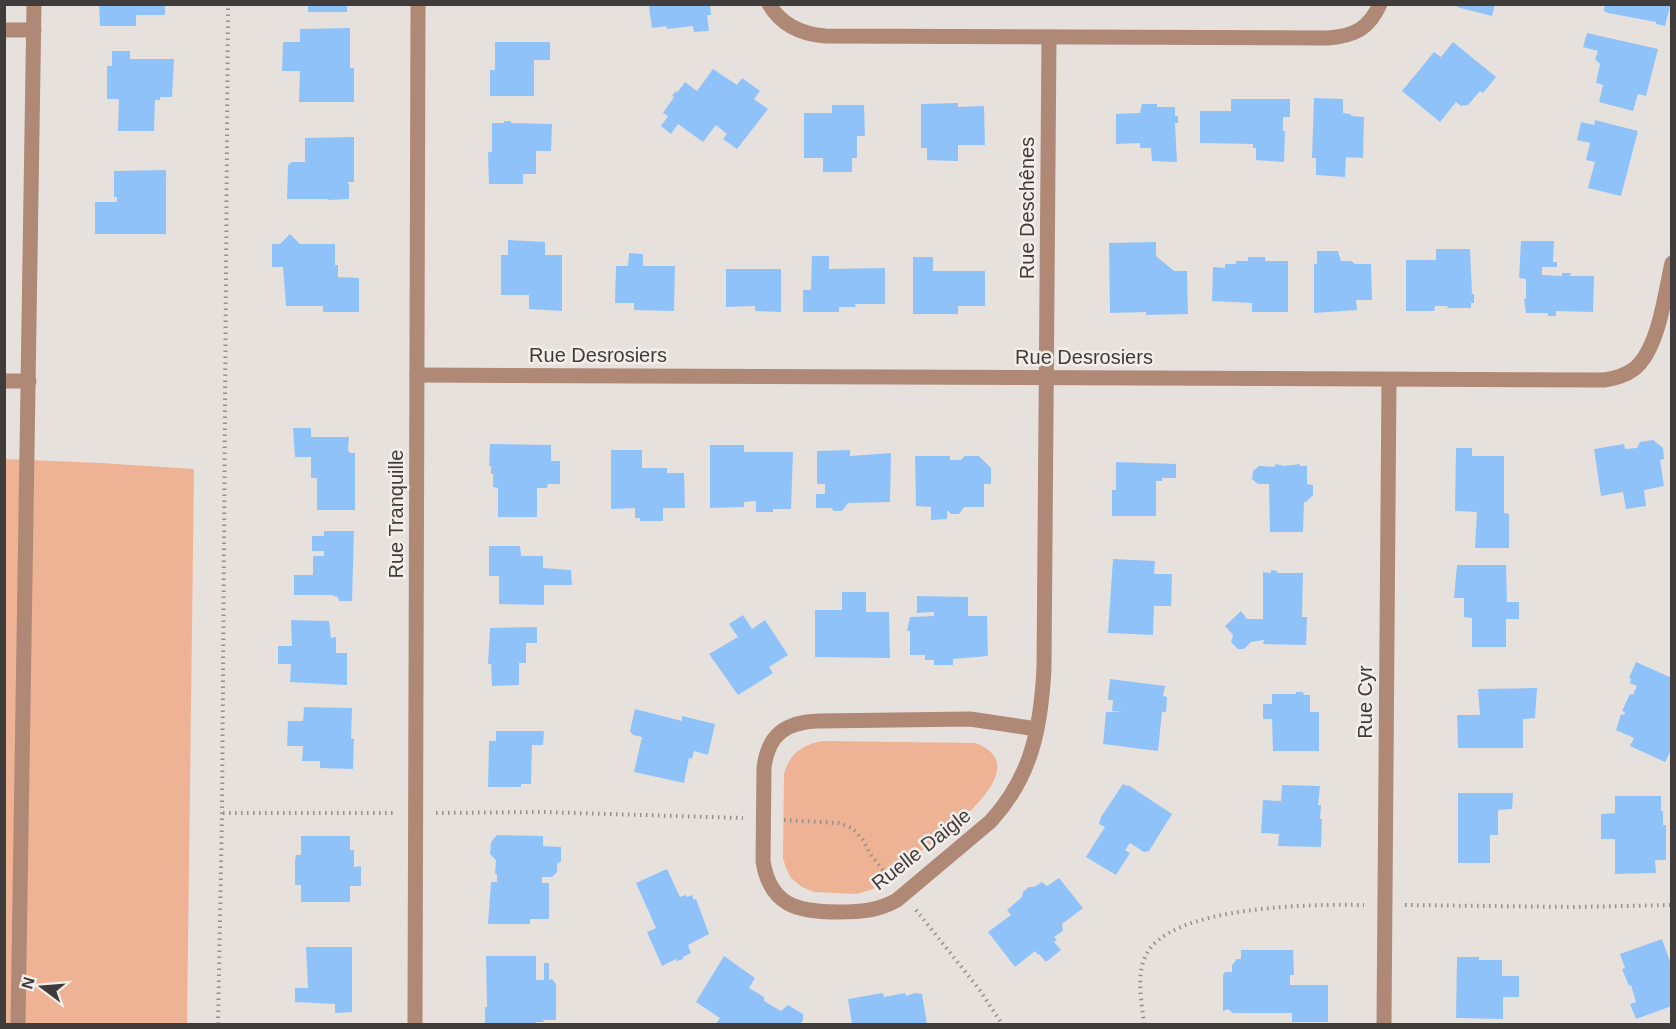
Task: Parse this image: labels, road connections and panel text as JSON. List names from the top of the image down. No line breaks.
{"streets":{"street":["Rue Deschênes","Rue Desrosiers","Rue Tranquille","Rue Cyr","Ruelle Daigle"]},"crossings":[["Rue Deschênes","Rue Desrosiers"],["Rue Deschênes","Ruelle Daigle"],["Rue Desrosiers","Rue Tranquille"],["Rue Desrosiers","Rue Cyr"],["Rue Desrosiers","Ruelle Daigle"]],"north":"left"}
